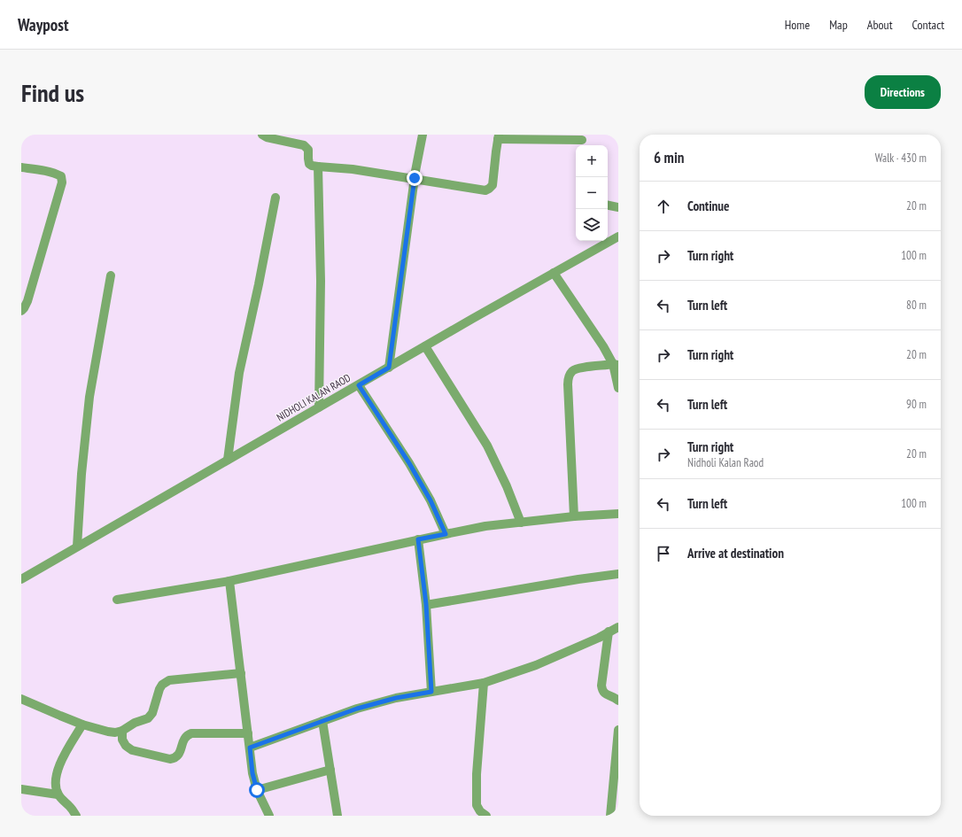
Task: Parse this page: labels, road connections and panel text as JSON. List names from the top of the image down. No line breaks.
{"streets":{"street":["NIDHOLI KALAN RAOD"]},"page":{"header":"Waypost","nav":["Home","Map","About","Contact"],"buttons":"Directions","title":"Find us","heading":["6 min","Walk · 430 m"],"map_buttons":["+","−"],"list":[["Continue","20 m"],["Turn right","100 m"],["Turn left","80 m"],["Turn right","20 m"],["Turn left","90 m"],["Turn right","Nidholi Kalan Raod","20 m"],["Turn left","100 m"],"Arrive at destination"]}}
